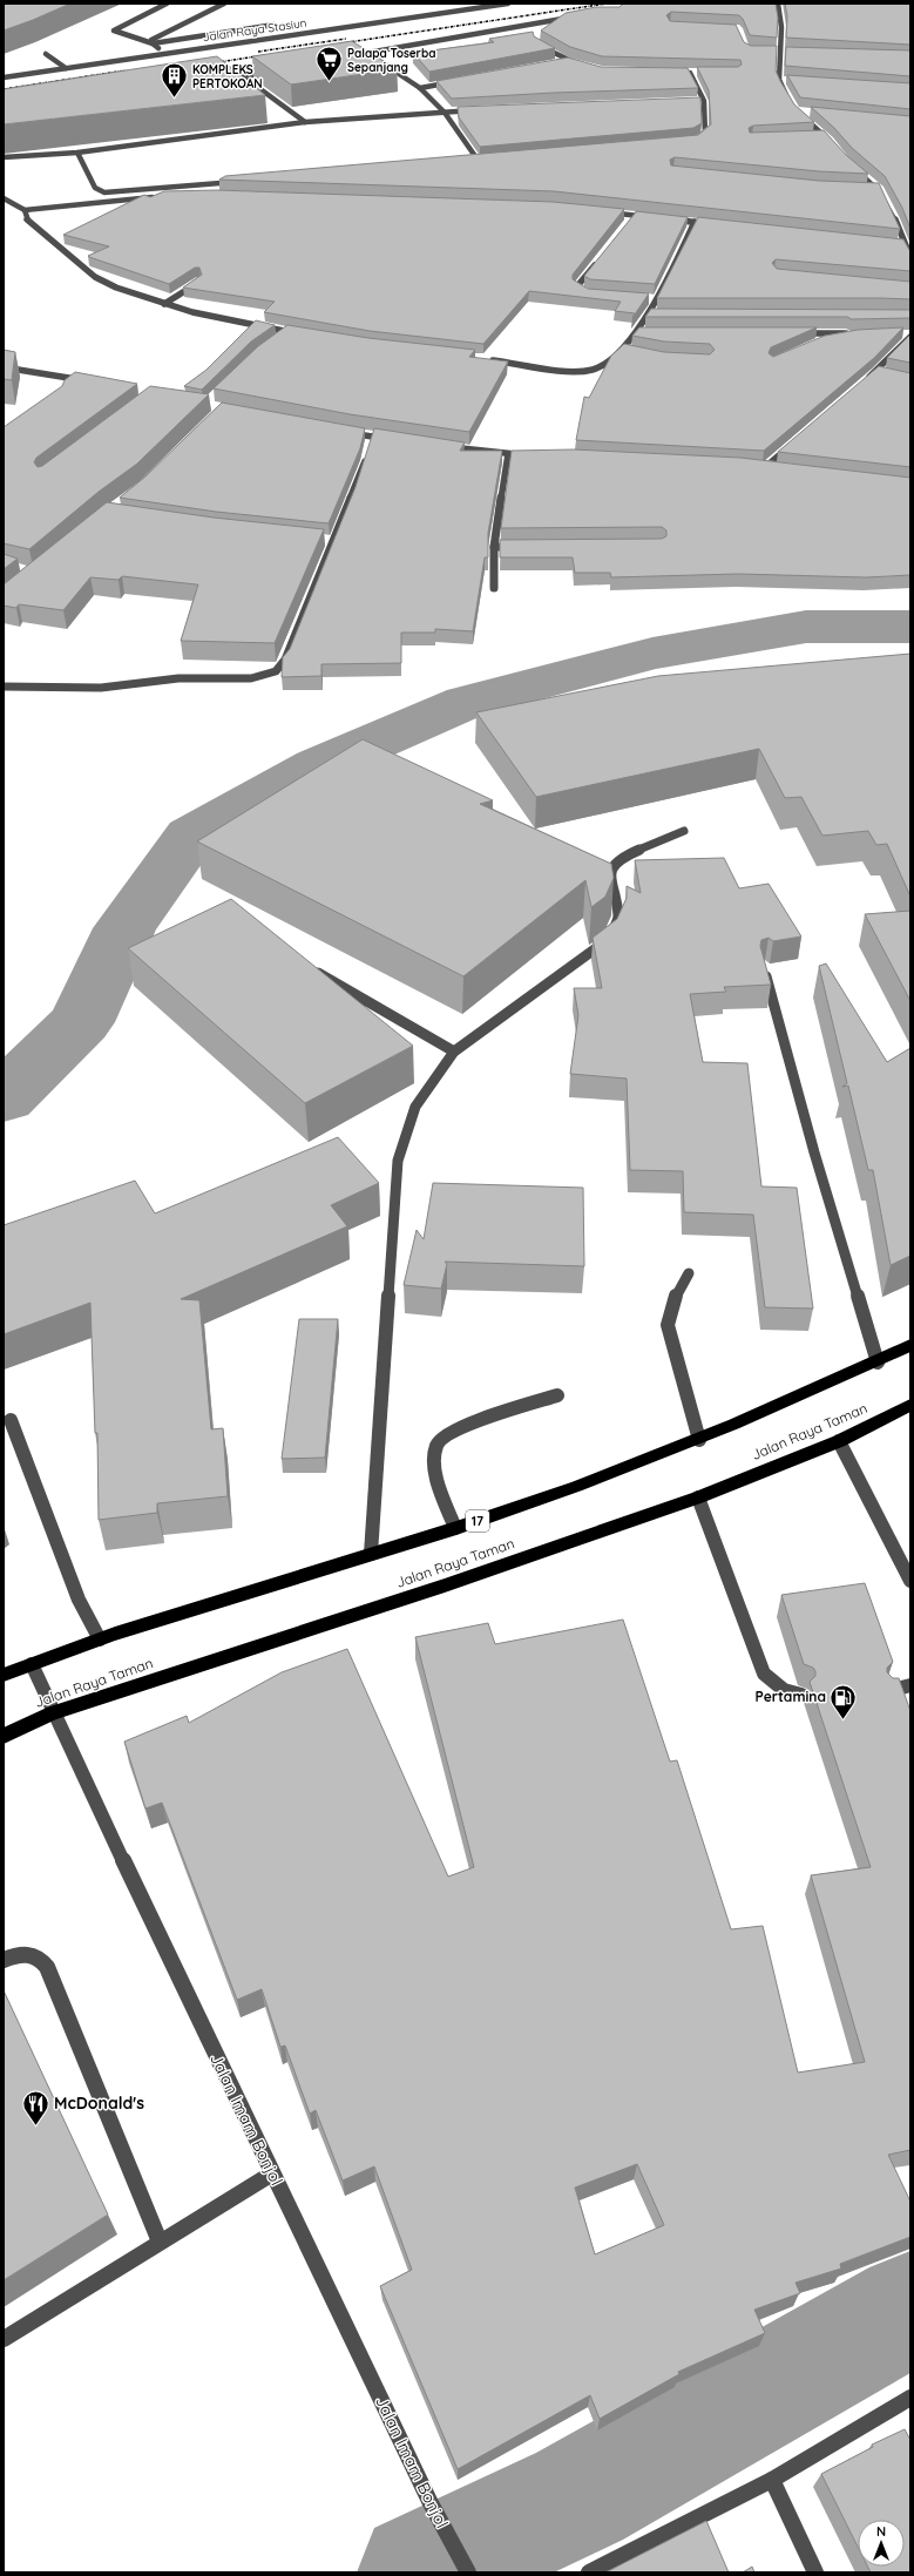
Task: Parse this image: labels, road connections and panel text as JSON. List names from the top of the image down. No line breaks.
{"streets":{"highway":["Jalan Raya Taman","17"],"street":["Jalan Raya Stasiun","Jalan Imam Bonjol"]},"crossings":[["Jalan Raya Taman","Jalan Imam Bonjol"],["17","Jalan Imam Bonjol"]],"places":{"supermarket":["Palapa Toserba Sepanjang"],"building":["KOMPLEKS PERTOKOAN"],"fuel station":["Pertamina"],"restaurant":["McDonald's"]},"north":"top"}
